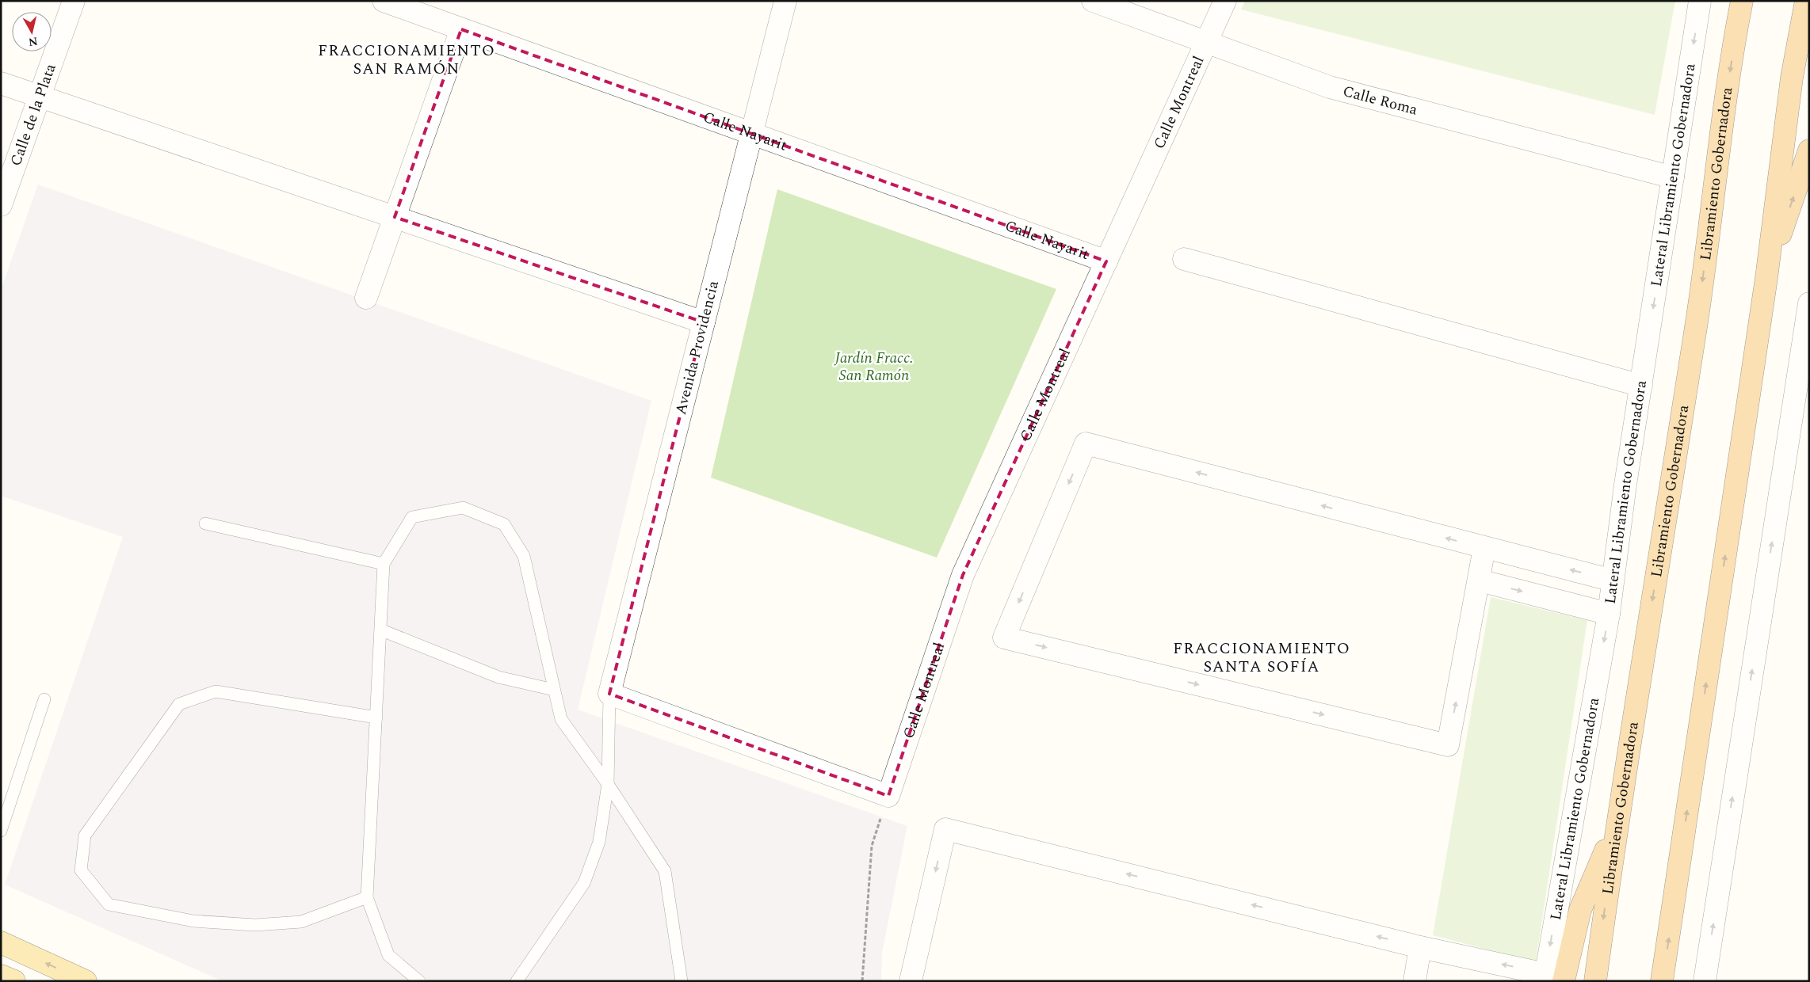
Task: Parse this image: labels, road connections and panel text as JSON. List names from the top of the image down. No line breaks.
{"streets":{"highway":["Libramiento Gobernadora"],"street":["Calle Roma","Calle Montreal","Calle de la Plata","Calle Nayarit","Lateral Libramiento Gobernadora","Avenida Providencia"]},"crossings":[["Calle Roma","Calle Montreal"],["Calle Roma","Lateral Libramiento Gobernadora"],["Calle Montreal","Calle Nayarit"],["Calle Nayarit","Avenida Providencia"]],"districts":["FRACCIONAMIENTO SAN RAMÓN","FRACCIONAMIENTO SANTA SOFÍA"],"parks":["Jardín Fracc. San Ramón"],"north":"bottom"}
